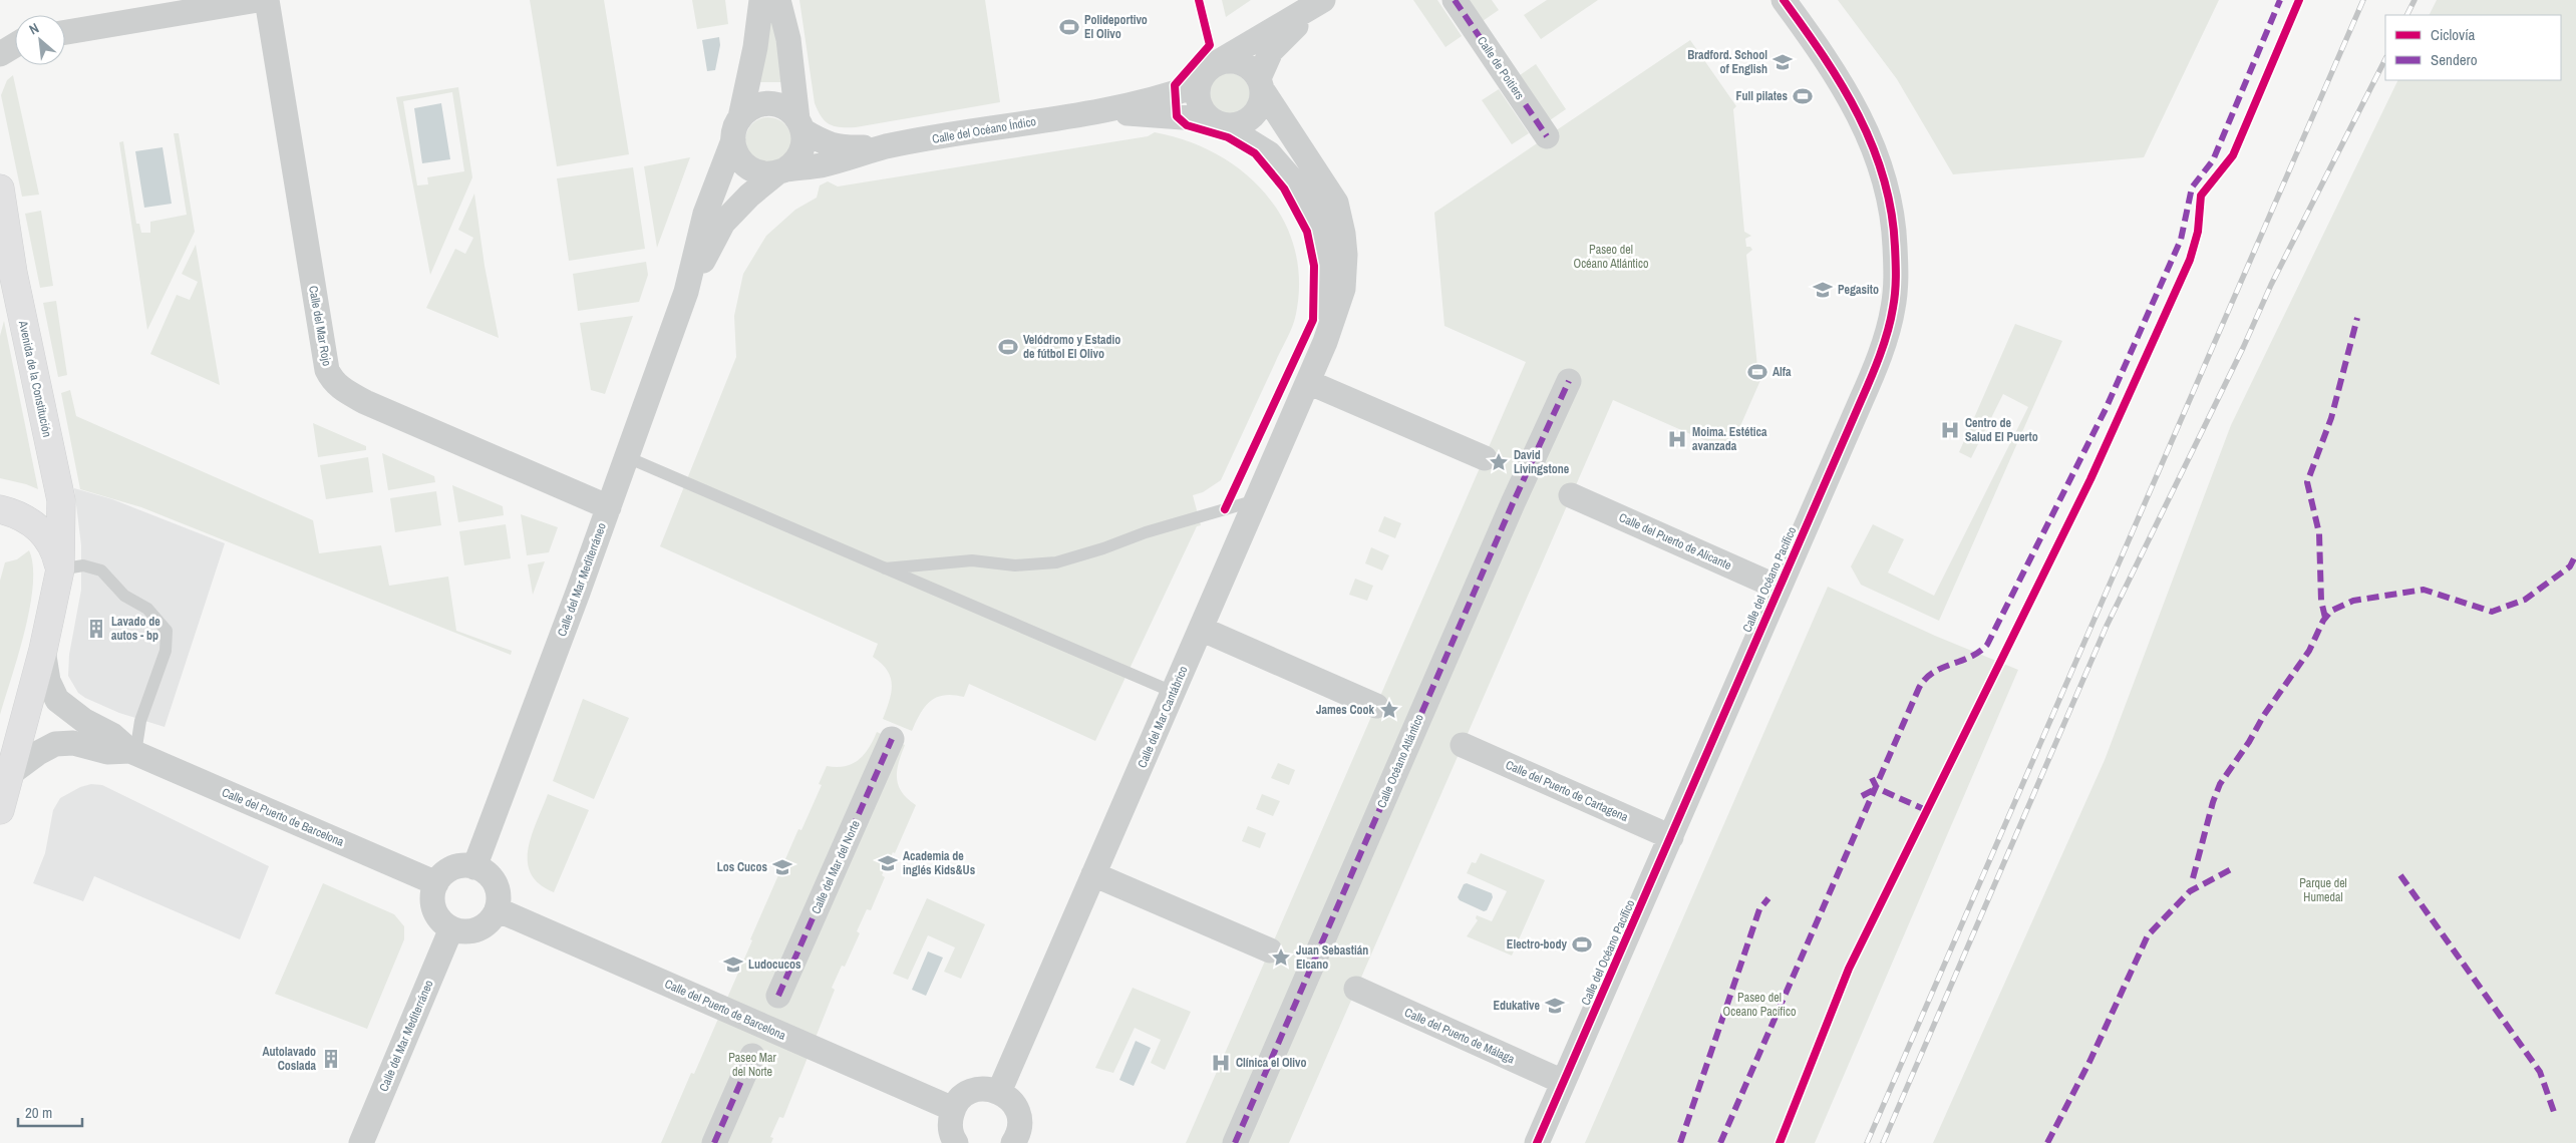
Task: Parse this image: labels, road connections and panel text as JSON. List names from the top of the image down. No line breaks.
{"streets":{"street":["Calle de Poitiers","Calle del Océano Índico","Calle del Mar Rojo","Avenida de la Constitución","Calle del Puerto de Alicante","Calle del Mar Mediterráneo","Calle del Océano Pacífico","Calle del Mar Cantábrico","Calle Océano Atlántico","Calle del Puerto de Cartagena","Calle del Puerto de Barcelona","Calle del Mar del Norte","Calle del Puerto de Málaga"]},"crossings":[["Calle del Océano Índico","Calle del Mar Mediterráneo"],["Calle del Océano Índico","Calle del Mar Cantábrico"],["Calle del Mar Rojo","Calle del Mar Mediterráneo"],["Avenida de la Constitución","Calle del Puerto de Barcelona"],["Calle del Puerto de Alicante","Calle del Océano Pacífico"],["Calle del Mar Mediterráneo","Calle del Puerto de Barcelona"],["Calle del Océano Pacífico","Calle del Puerto de Cartagena"],["Calle del Océano Pacífico","Calle del Puerto de Málaga"]],"parks":["Paseo del Océano Atlántico","Parque del Humedal","Paseo del Oceano Pacífico","Paseo Mar del Norte"],"places":{"sports":["Polideportivo El Olivo","Full pilates","Velódromo y Estadio de fútbol El Olivo","Alfa","Electro-body"],"school or university":["Bradford. School of English","Pegasito","Academia de inglés Kids&Us","Los Cucos","Ludocucos","Edukative"],"hospital":["Centro de Salud El Puerto","Moima. Estética avanzada","Clínica el Olivo"],"place":["David Livingstone","James Cook","Juan Sebastián Elcano"],"building":["Lavado de autos - bp","Autolavado Coslada"]},"legend":["Ciclovía","Sendero"],"scale_bar":"20 m","north":"top left"}
